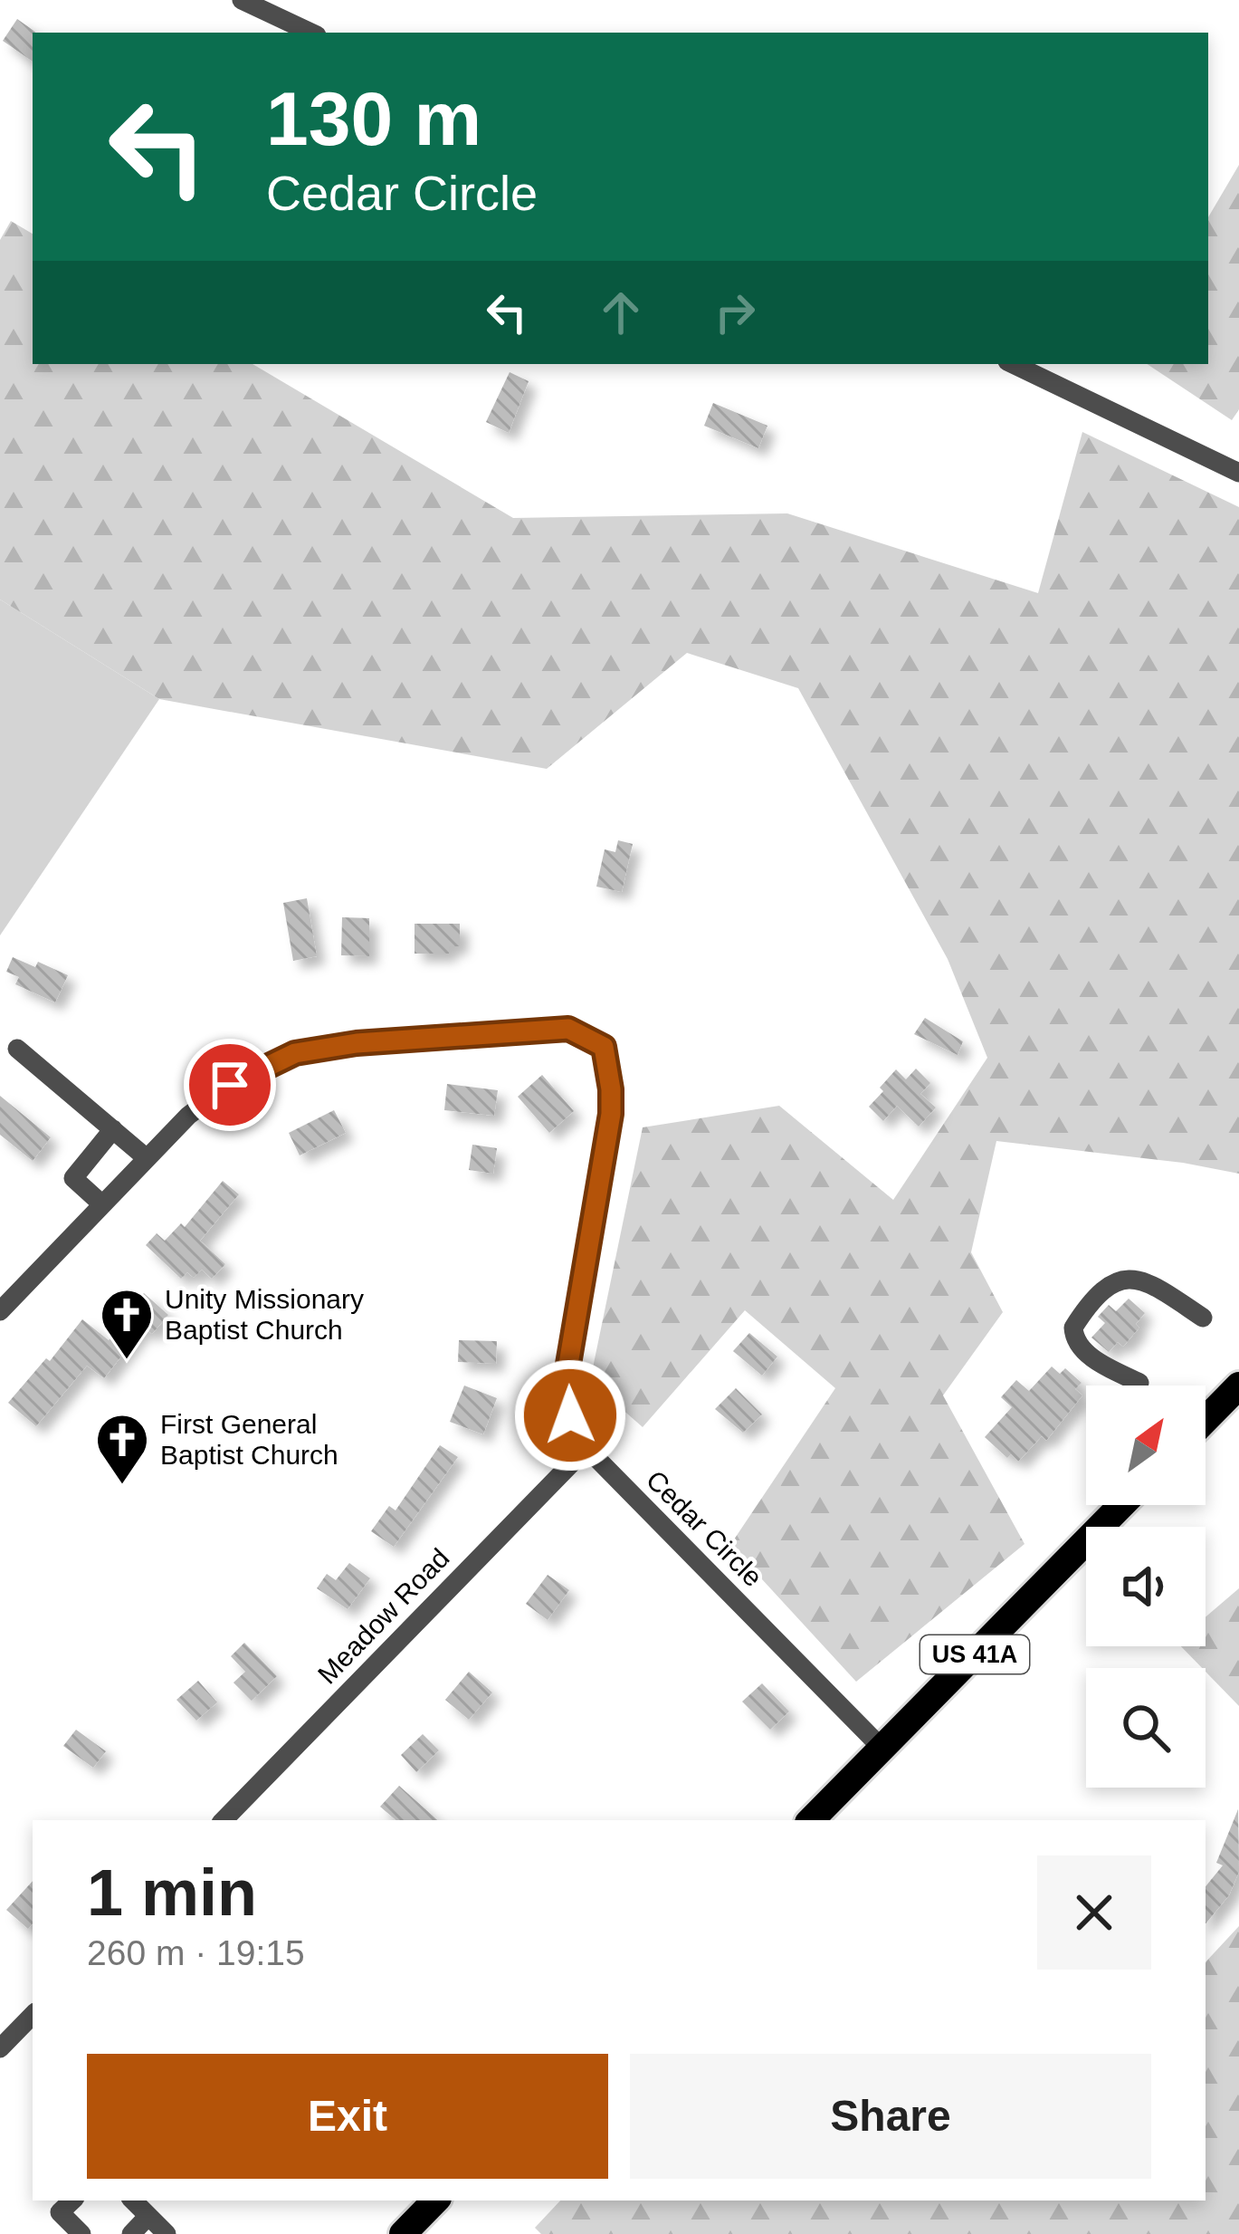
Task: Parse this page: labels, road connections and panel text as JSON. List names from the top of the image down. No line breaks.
{"streets":{"main road":["US 41A"],"street":["Cedar Circle","Meadow Road"]},"crossings":[["Cedar Circle","Meadow Road"],["Cedar Circle","US 41A"]],"places":{"church":["Unity Missionary Baptist Church","First General Baptist Church"]},"north":"top right","page":{"turn":["130 m","Cedar Circle"],"heading":["1 min","260 m · 19:15"],"buttons":["Exit","Share"]}}
